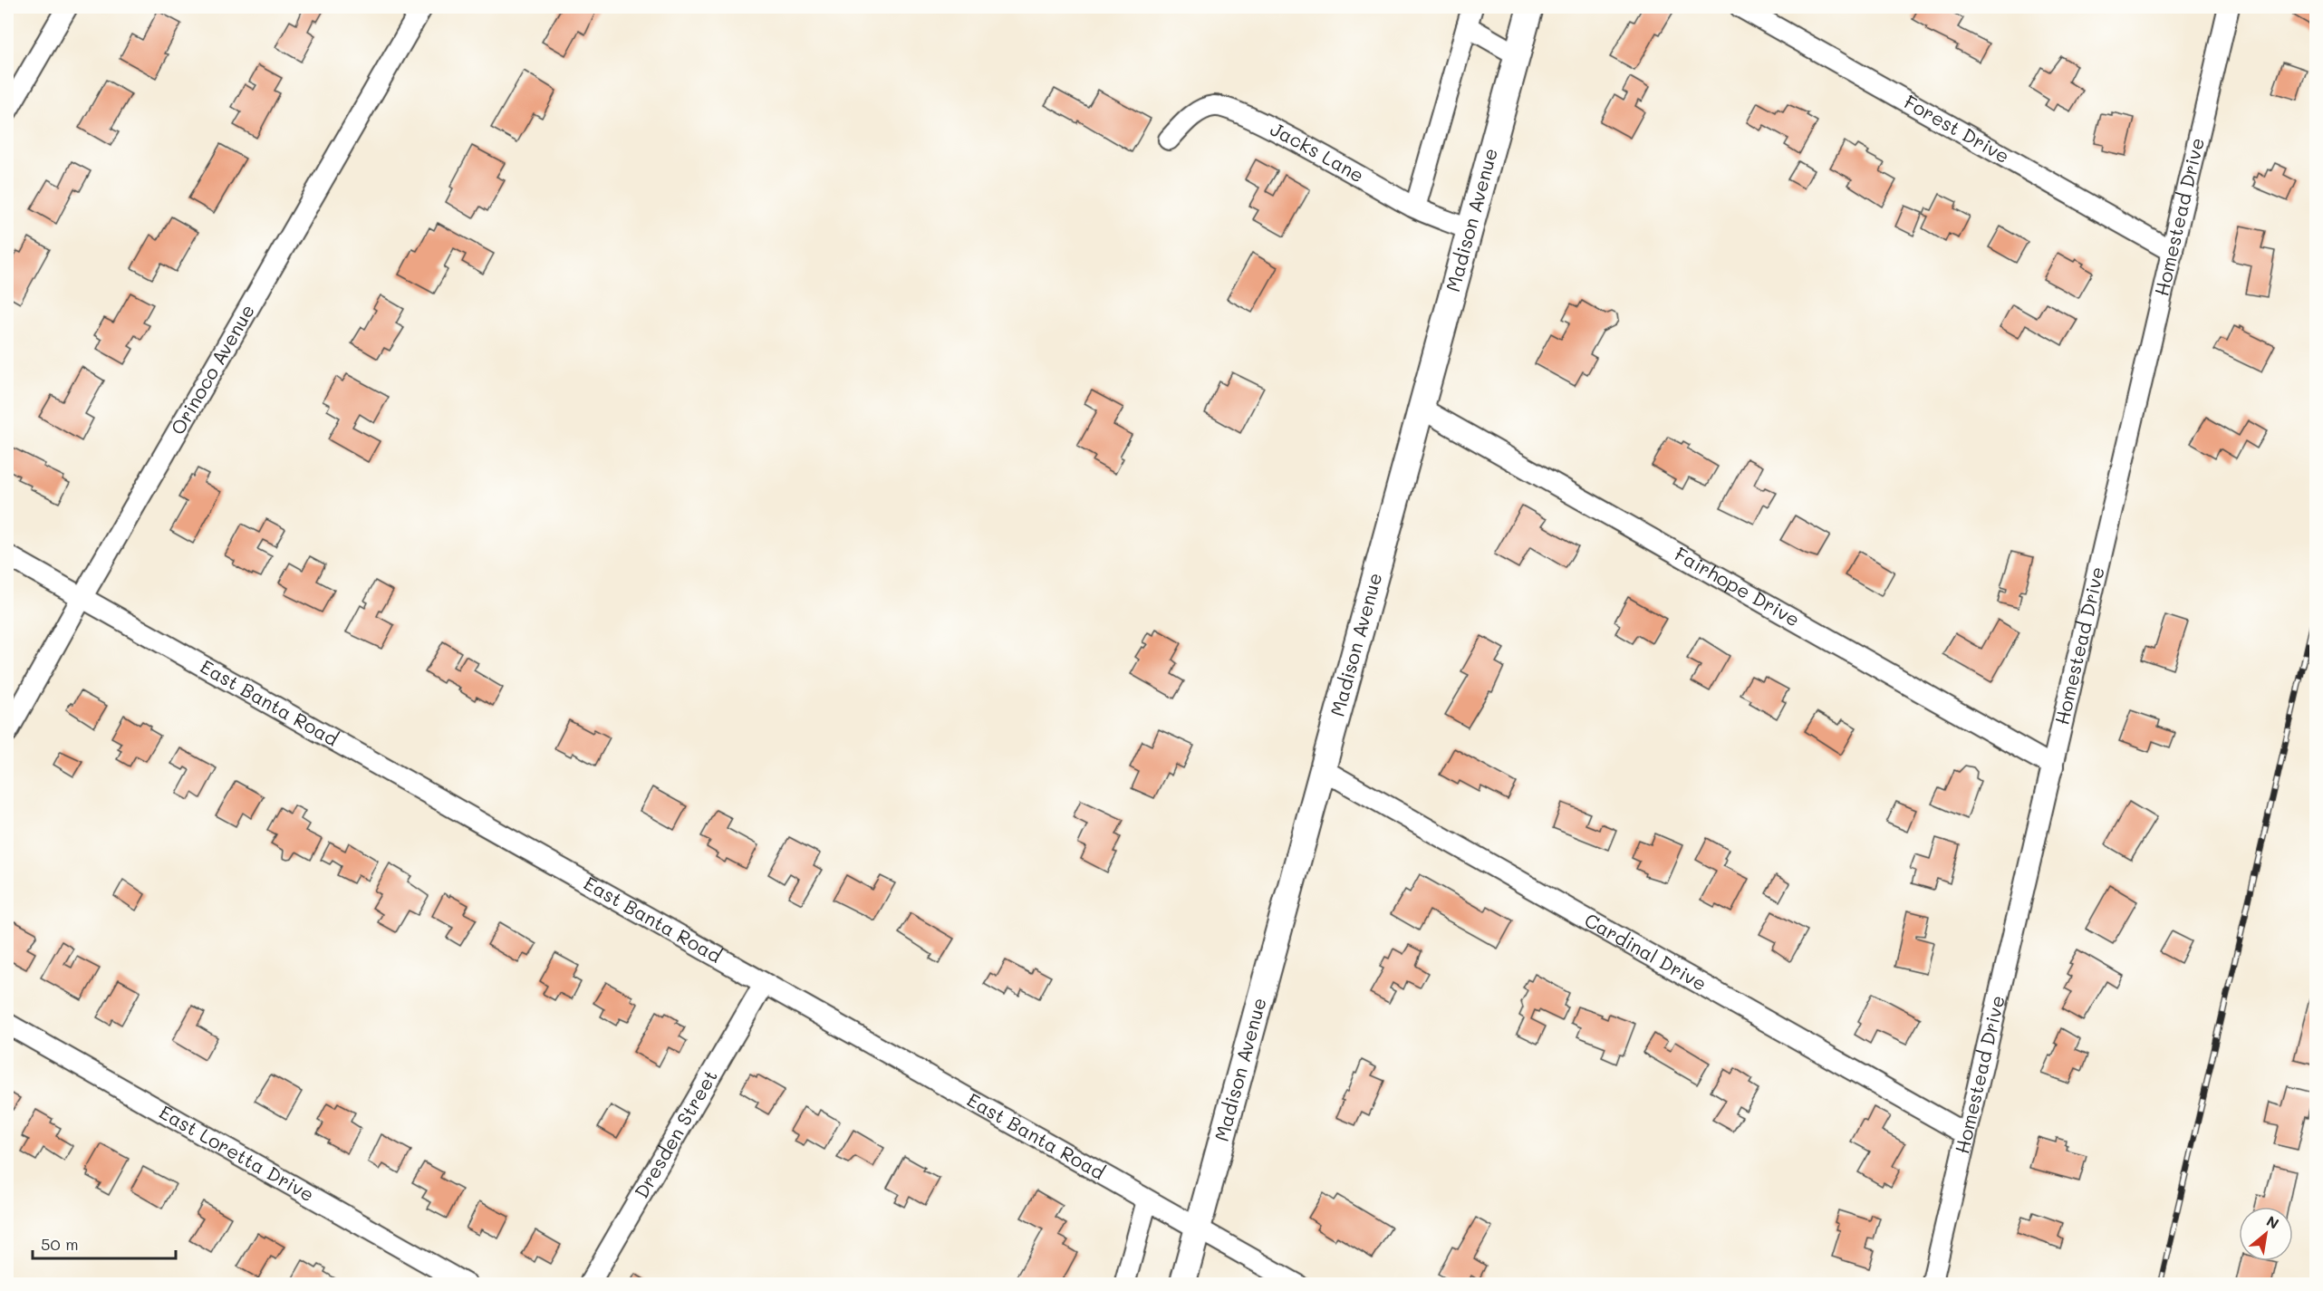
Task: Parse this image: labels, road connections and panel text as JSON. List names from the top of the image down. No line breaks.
{"streets":{"main road":["Madison Avenue"],"street":["Forest Drive","Jacks Lane","Homestead Drive","Orinoco Avenue","Fairhope Drive","East Banta Road","Cardinal Drive","Dresden Street","East Loretta Drive"]},"crossings":[["Forest Drive","Homestead Drive"],["Jacks Lane","Madison Avenue"],["Homestead Drive","Fairhope Drive"],["Homestead Drive","Cardinal Drive"],["Madison Avenue","Fairhope Drive"],["Madison Avenue","East Banta Road"],["Madison Avenue","Cardinal Drive"],["Orinoco Avenue","East Banta Road"],["East Banta Road","Dresden Street"]],"scale_bar":"50 m","north":"top right"}
